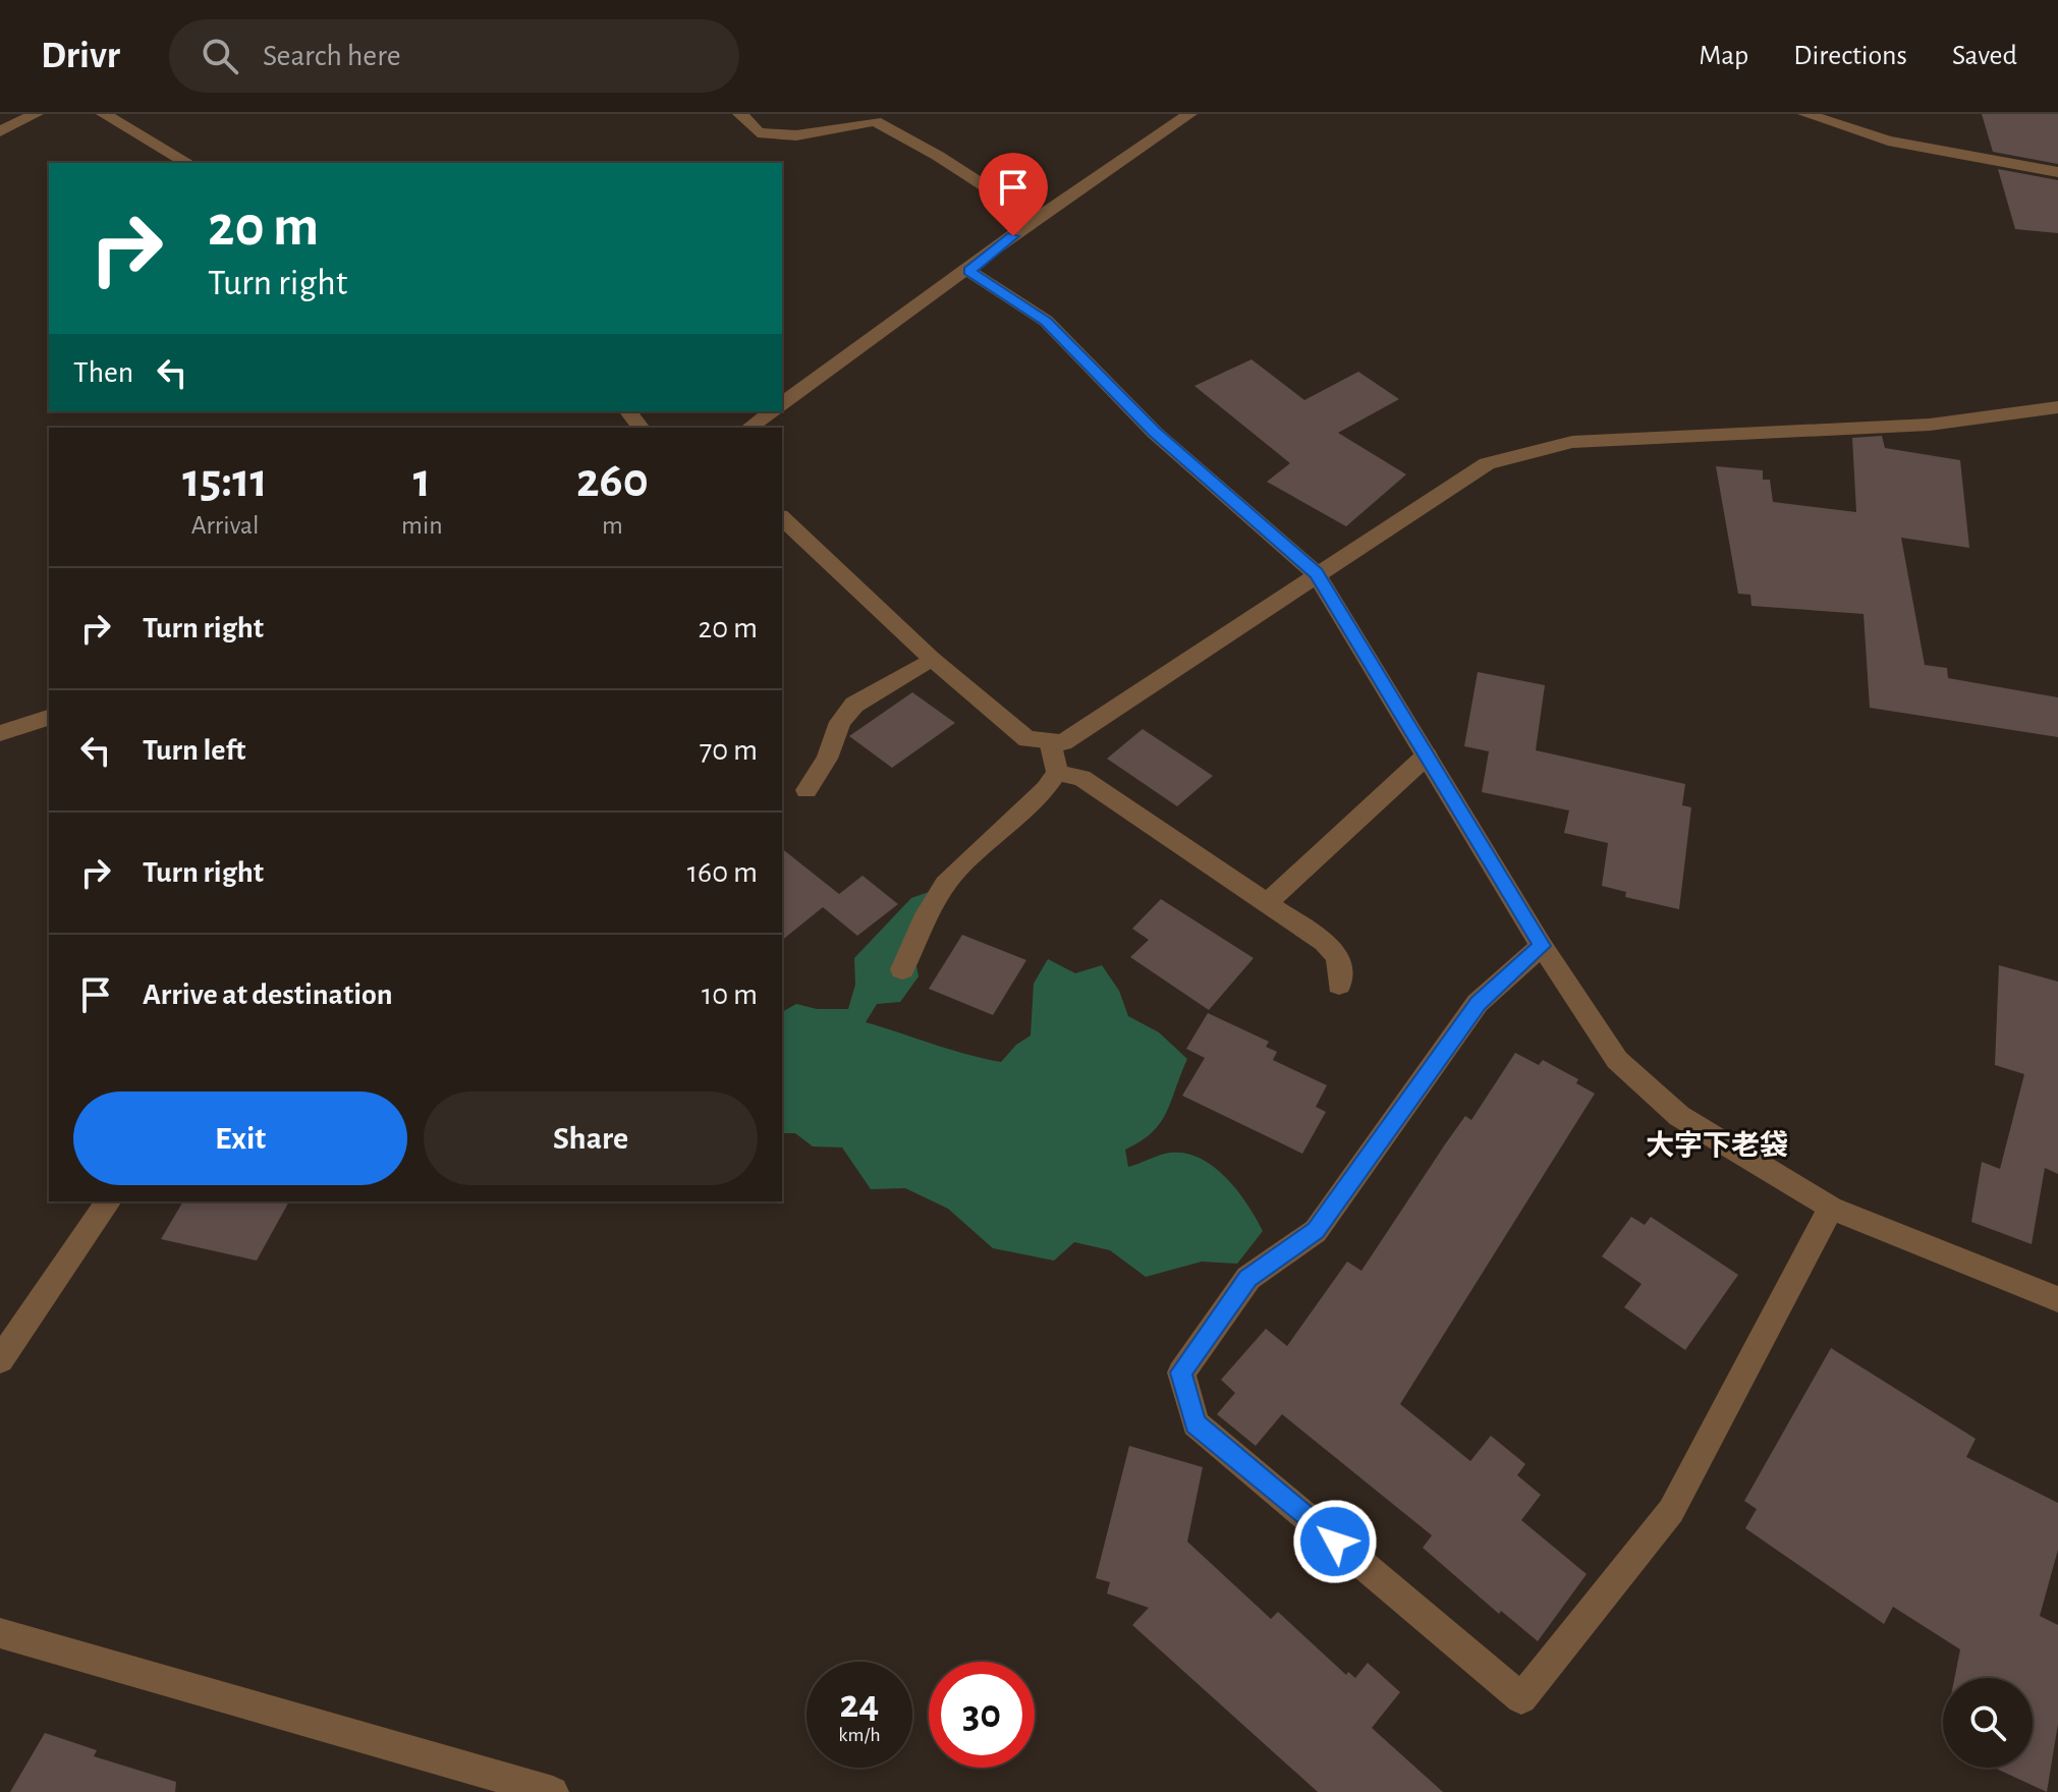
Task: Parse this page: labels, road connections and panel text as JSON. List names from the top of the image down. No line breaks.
{"districts":["大字下老袋"],"page":{"header":"Drivr","search":"Search here","nav":["Map","Directions","Saved"],"turn":["20 m","Turn right"],"then":"Then","eta":["15:11","Arrival","1","min","260","m"],"list":[{"name":"Turn right","value":"20 m"},{"name":"Turn left","value":"70 m"},{"name":"Turn right","value":"160 m"},{"name":"Arrive at destination","value":"10 m"}],"buttons":["Exit","Share"],"speed":"24 km/h","limit":"30"}}
